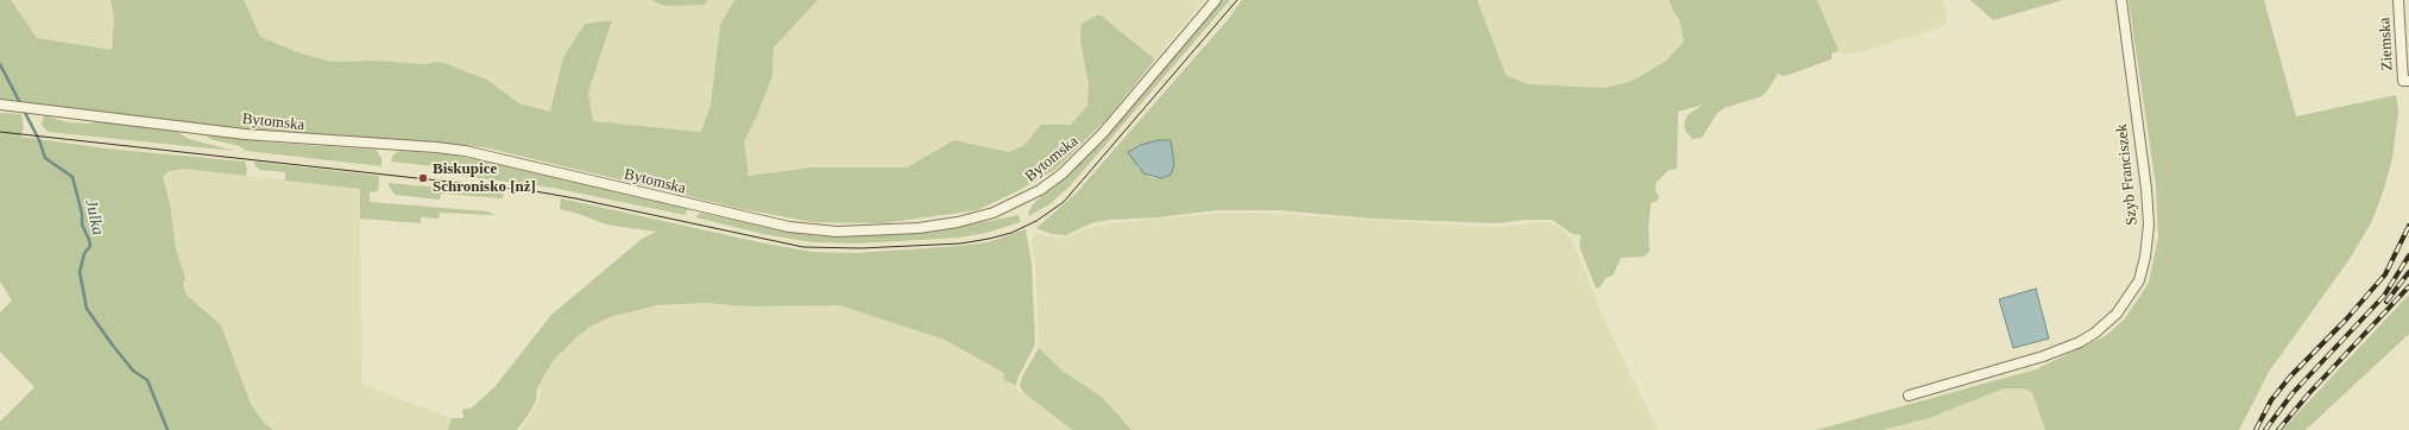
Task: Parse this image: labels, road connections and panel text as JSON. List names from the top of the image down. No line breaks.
{"streets":{"street":["Ziemska","Bytomska","Szyb Franciszek"]},"water":["Julka"],"places":["Biskupice Schronisko [nż]"]}
